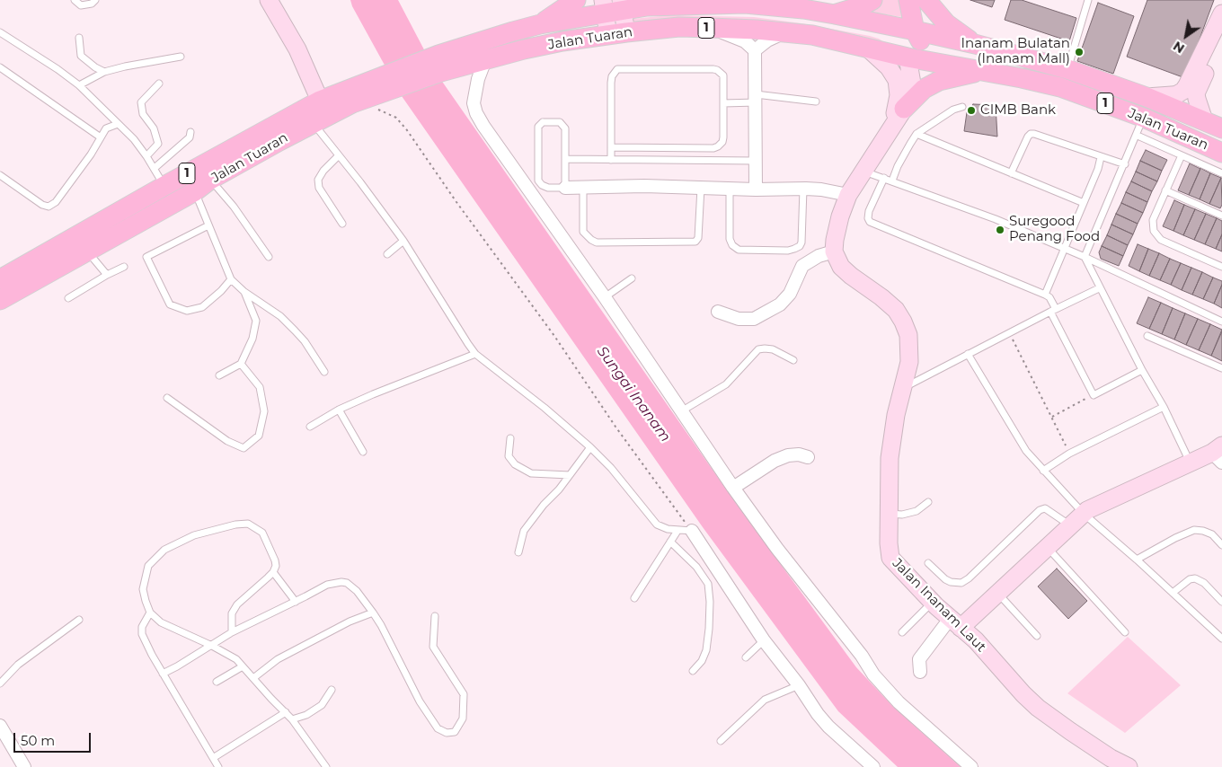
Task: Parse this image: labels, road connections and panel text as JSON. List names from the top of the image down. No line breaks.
{"streets":{"main road":["1","Jalan Tuaran"],"street":["Jalan Inanam Laut"]},"water":["Sungai Inanam"],"places":["Inanam Bulatan (Inanam Mall)","CIMB Bank","Suregood Penang Food"],"scale_bar":"50 m","north":"bottom left"}
